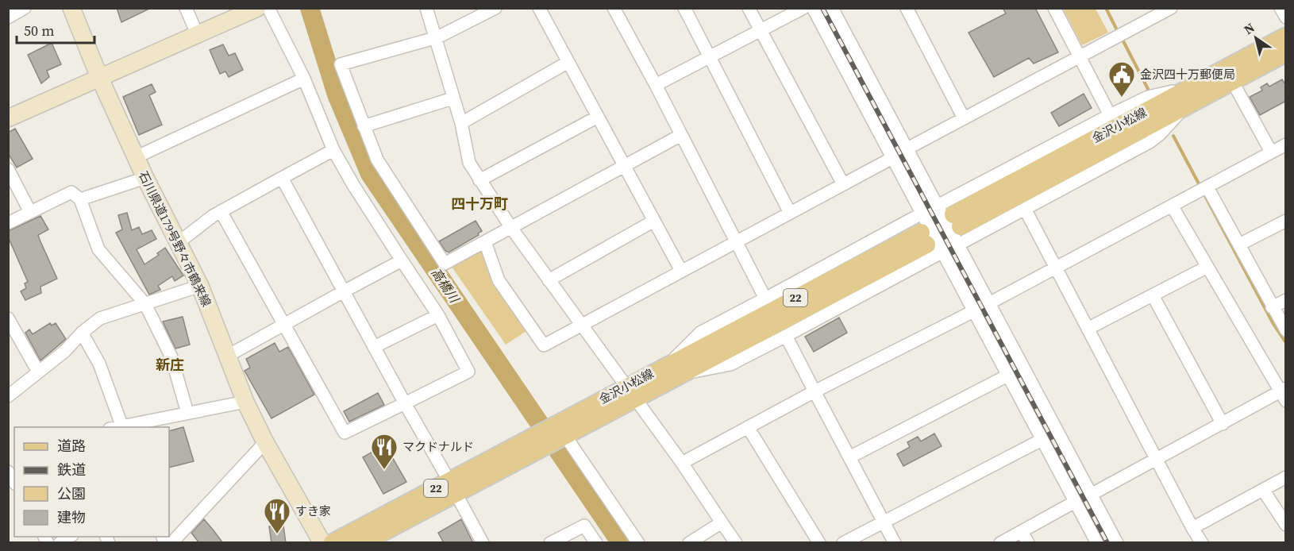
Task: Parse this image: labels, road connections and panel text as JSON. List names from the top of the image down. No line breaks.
{"streets":{"main road":["金沢小松線","石川県道179号野々市鶴来線","22"]},"crossings":[["金沢小松線","22"]],"districts":["四十万町","新庄"],"water":["高橋川"],"places":{"public building":["金沢四十万郵便局"],"restaurant":["マクドナルド","すき家"]},"legend":["道路","鉄道","公園","建物"],"scale_bar":"50 m","north":"top left"}
